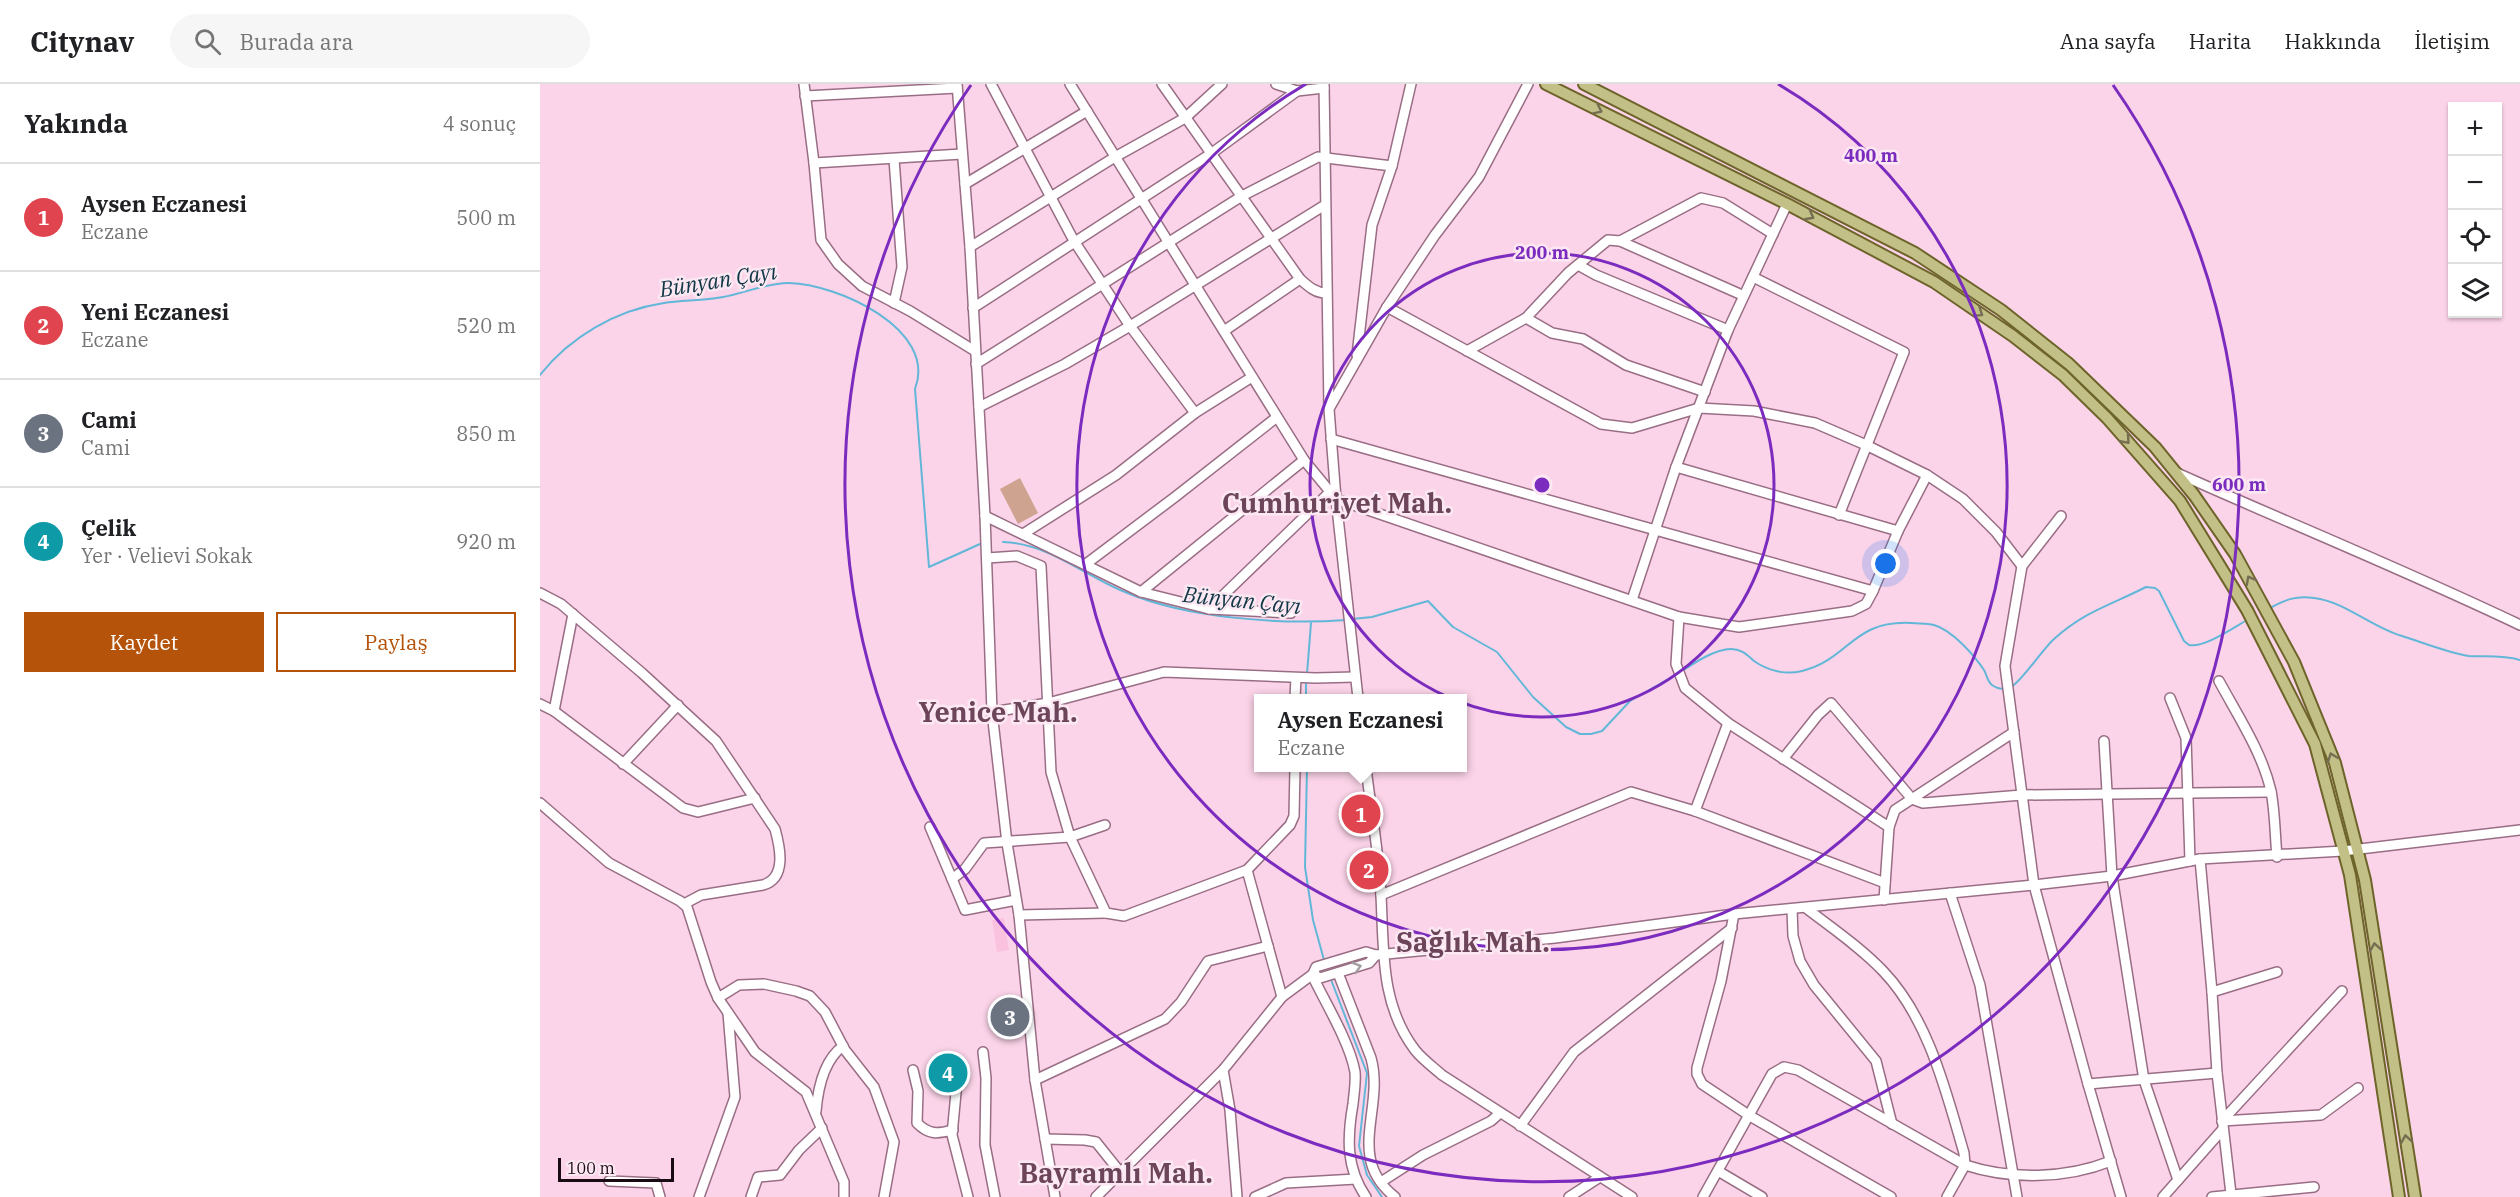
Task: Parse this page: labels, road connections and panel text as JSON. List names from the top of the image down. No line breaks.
{"districts":["Cumhuriyet Mah.","Yenice Mah.","Sağlık Mah.","Bayramlı Mah."],"water":["Bünyan Çayı"],"scale_bar":"100 m","page":{"header":"Citynav","search":"Burada ara","nav":["Ana sayfa","Harita","Hakkında","İletişim"],"heading":["Yakında","4 sonuç"],"map_buttons":["+","−"],"list":[{"mark":"1","name":"Aysen Eczanesi","note":"Eczane","value":"500 m"},{"mark":"2","name":"Yeni Eczanesi","note":"Eczane","value":"520 m"},{"mark":"3","name":"Cami","note":"Cami","value":"850 m"},{"mark":"4","name":"Çelik","note":"Yer · Velievi Sokak","value":"920 m"}],"buttons":["Kaydet","Paylaş"],"popup":["Aysen Eczanesi","Eczane"],"pins":["1","2","3","4"],"scale":"100 m"},"rings":["400 m","200 m","600 m"]}
